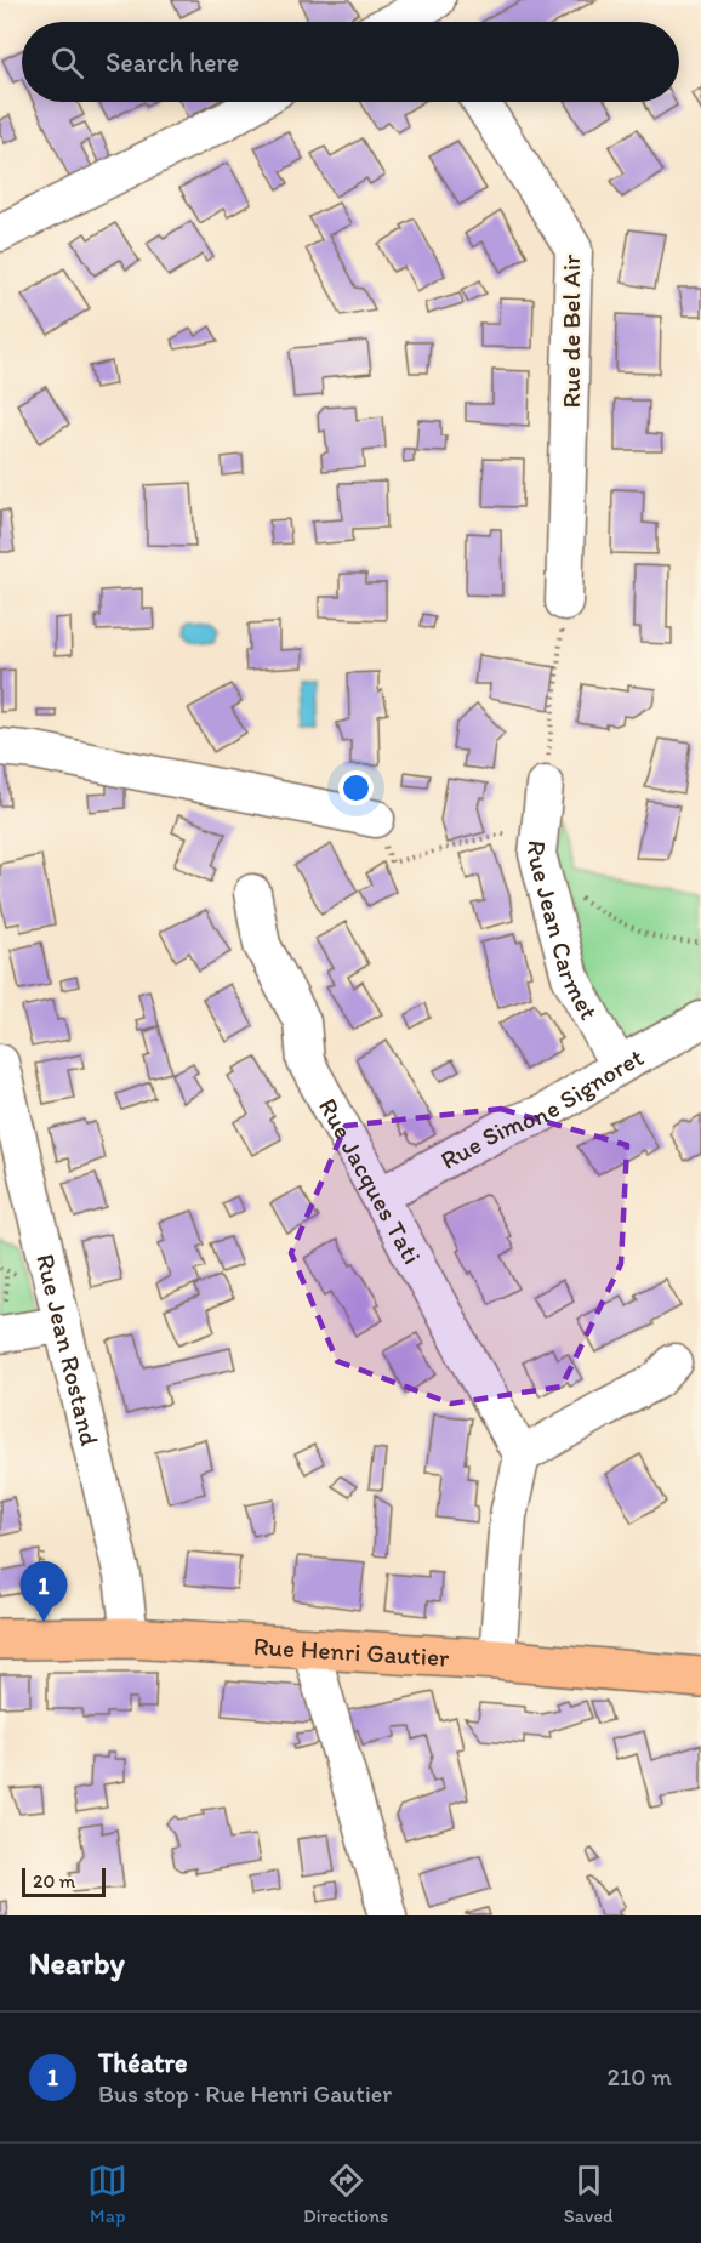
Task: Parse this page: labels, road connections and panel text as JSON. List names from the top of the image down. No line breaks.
{"streets":{"main road":["Rue Henri Gautier"],"street":["Rue de Bel Air","Rue Jean Carmet","Rue Simone Signoret","Rue Jacques Tati","Rue Jean Rostand"]},"crossings":[["Rue Jean Carmet","Rue Simone Signoret"],["Rue Simone Signoret","Rue Jacques Tati"],["Rue Jean Rostand","Rue Henri Gautier"]],"scale_bar":"20 m","page":{"search":"Search here","pins":"1","scale":"20 m","heading":"Nearby","list":[{"mark":"1","name":"Théatre","note":"Bus stop · Rue Henri Gautier","value":"210 m"}],"nav":["Map","Directions","Saved"]}}
